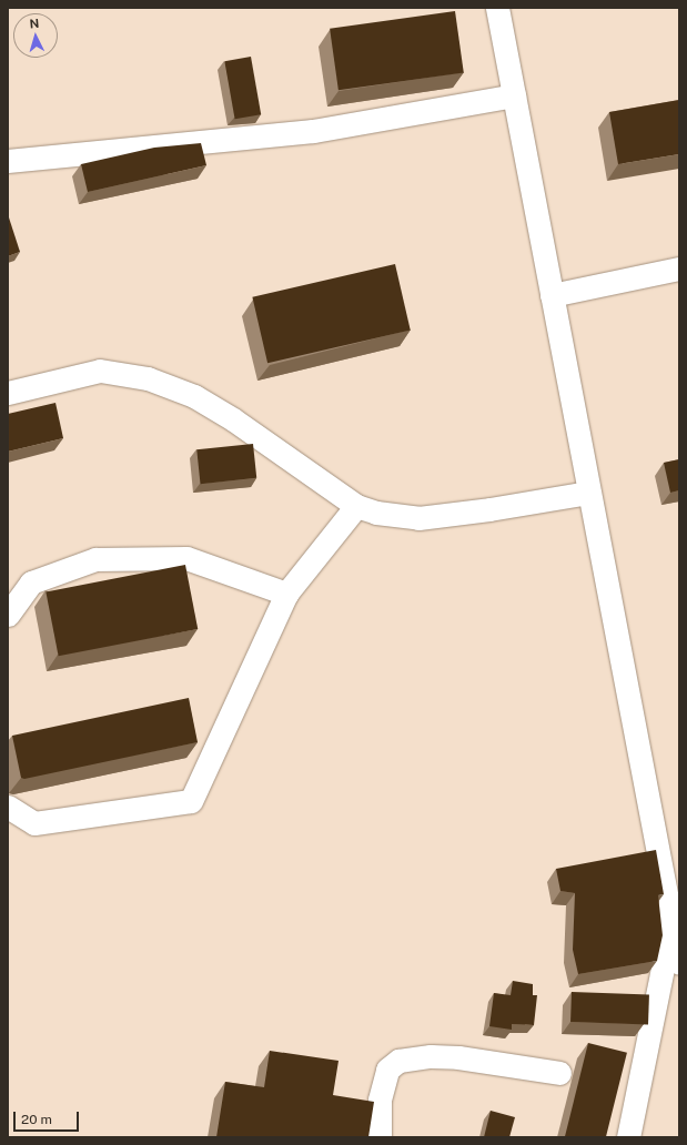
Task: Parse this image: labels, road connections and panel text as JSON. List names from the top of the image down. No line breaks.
{"scale_bar":"20 m","north":"top"}
